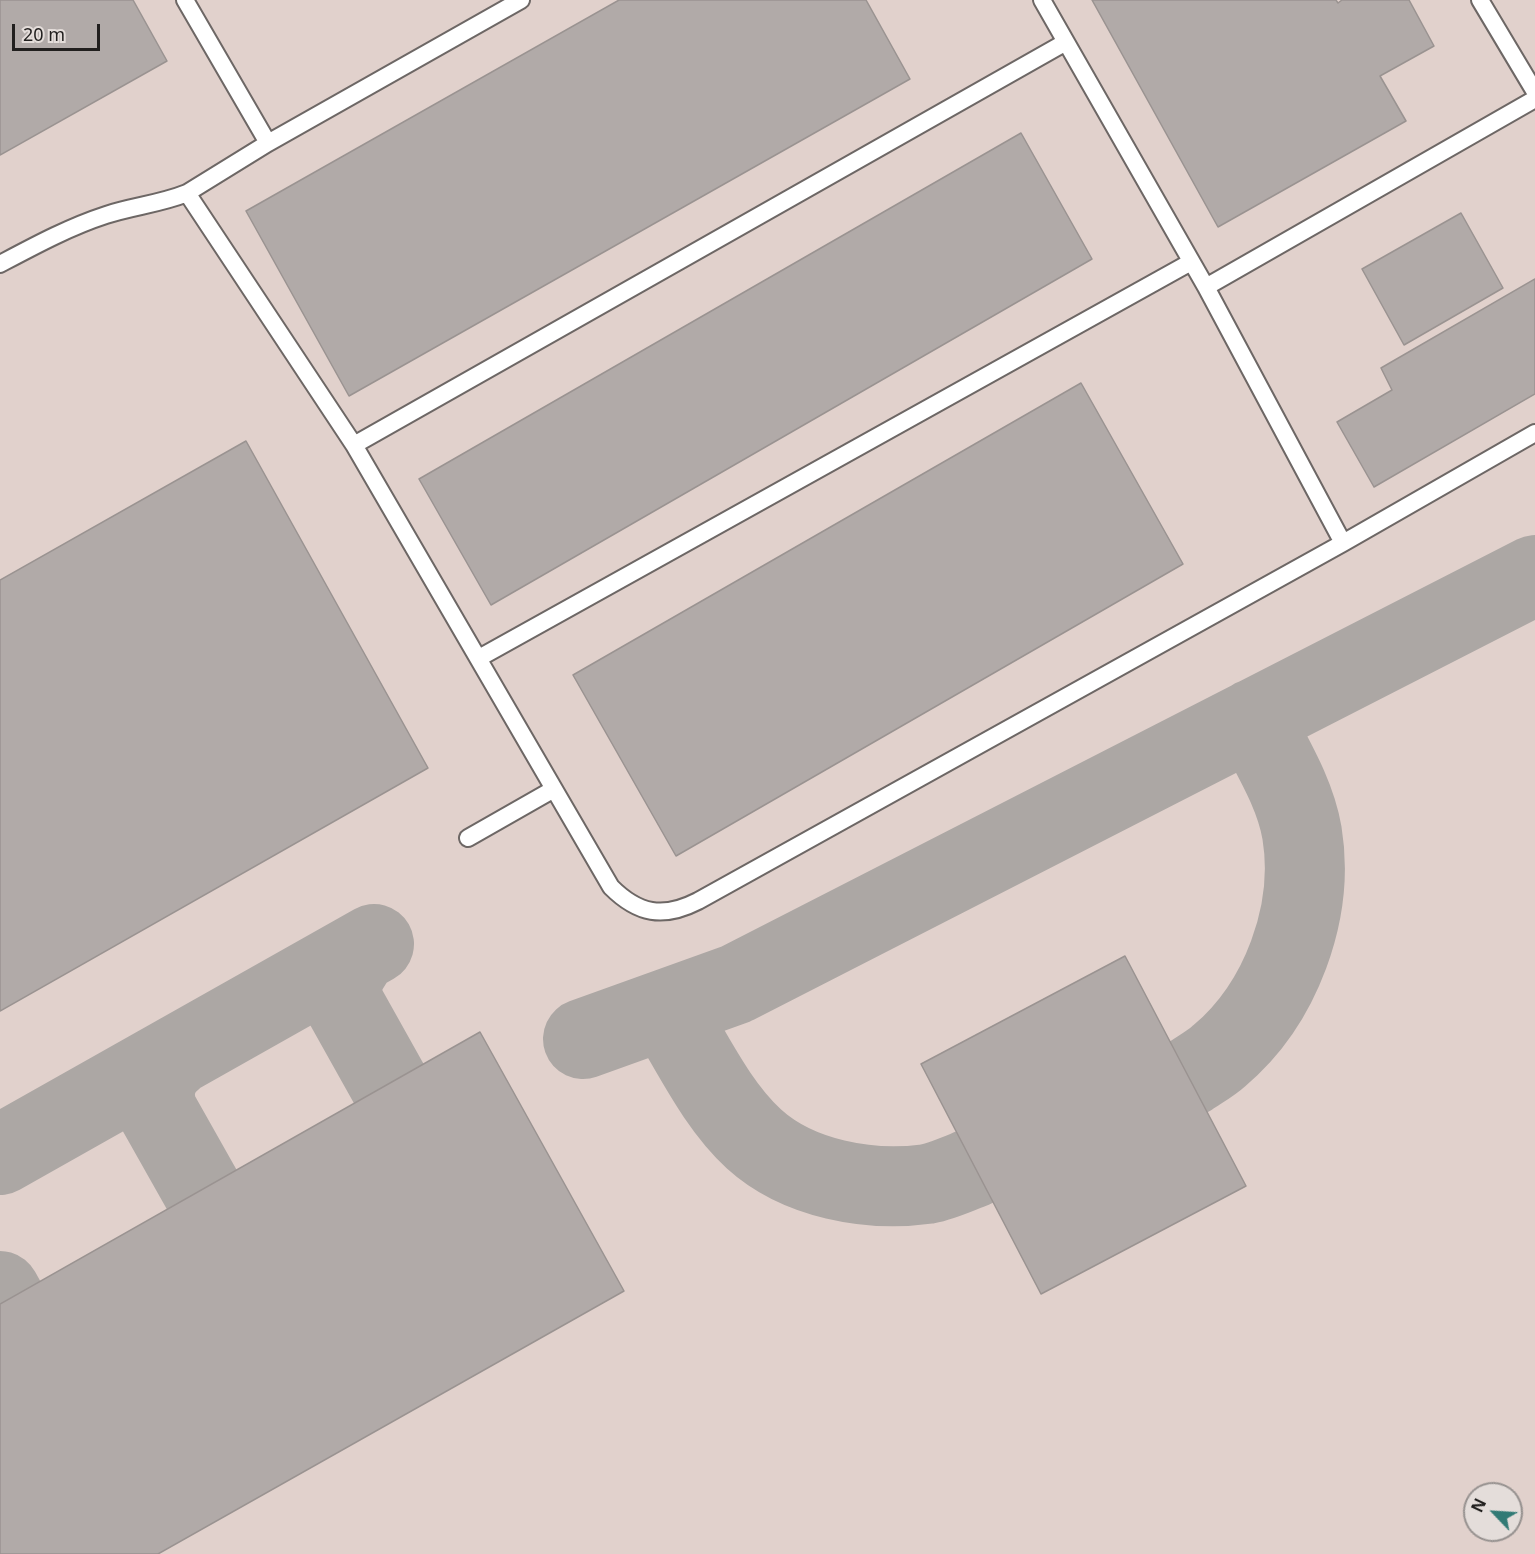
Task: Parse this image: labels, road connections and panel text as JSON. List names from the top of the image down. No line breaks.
{"scale_bar":"20 m","north":"top left"}
